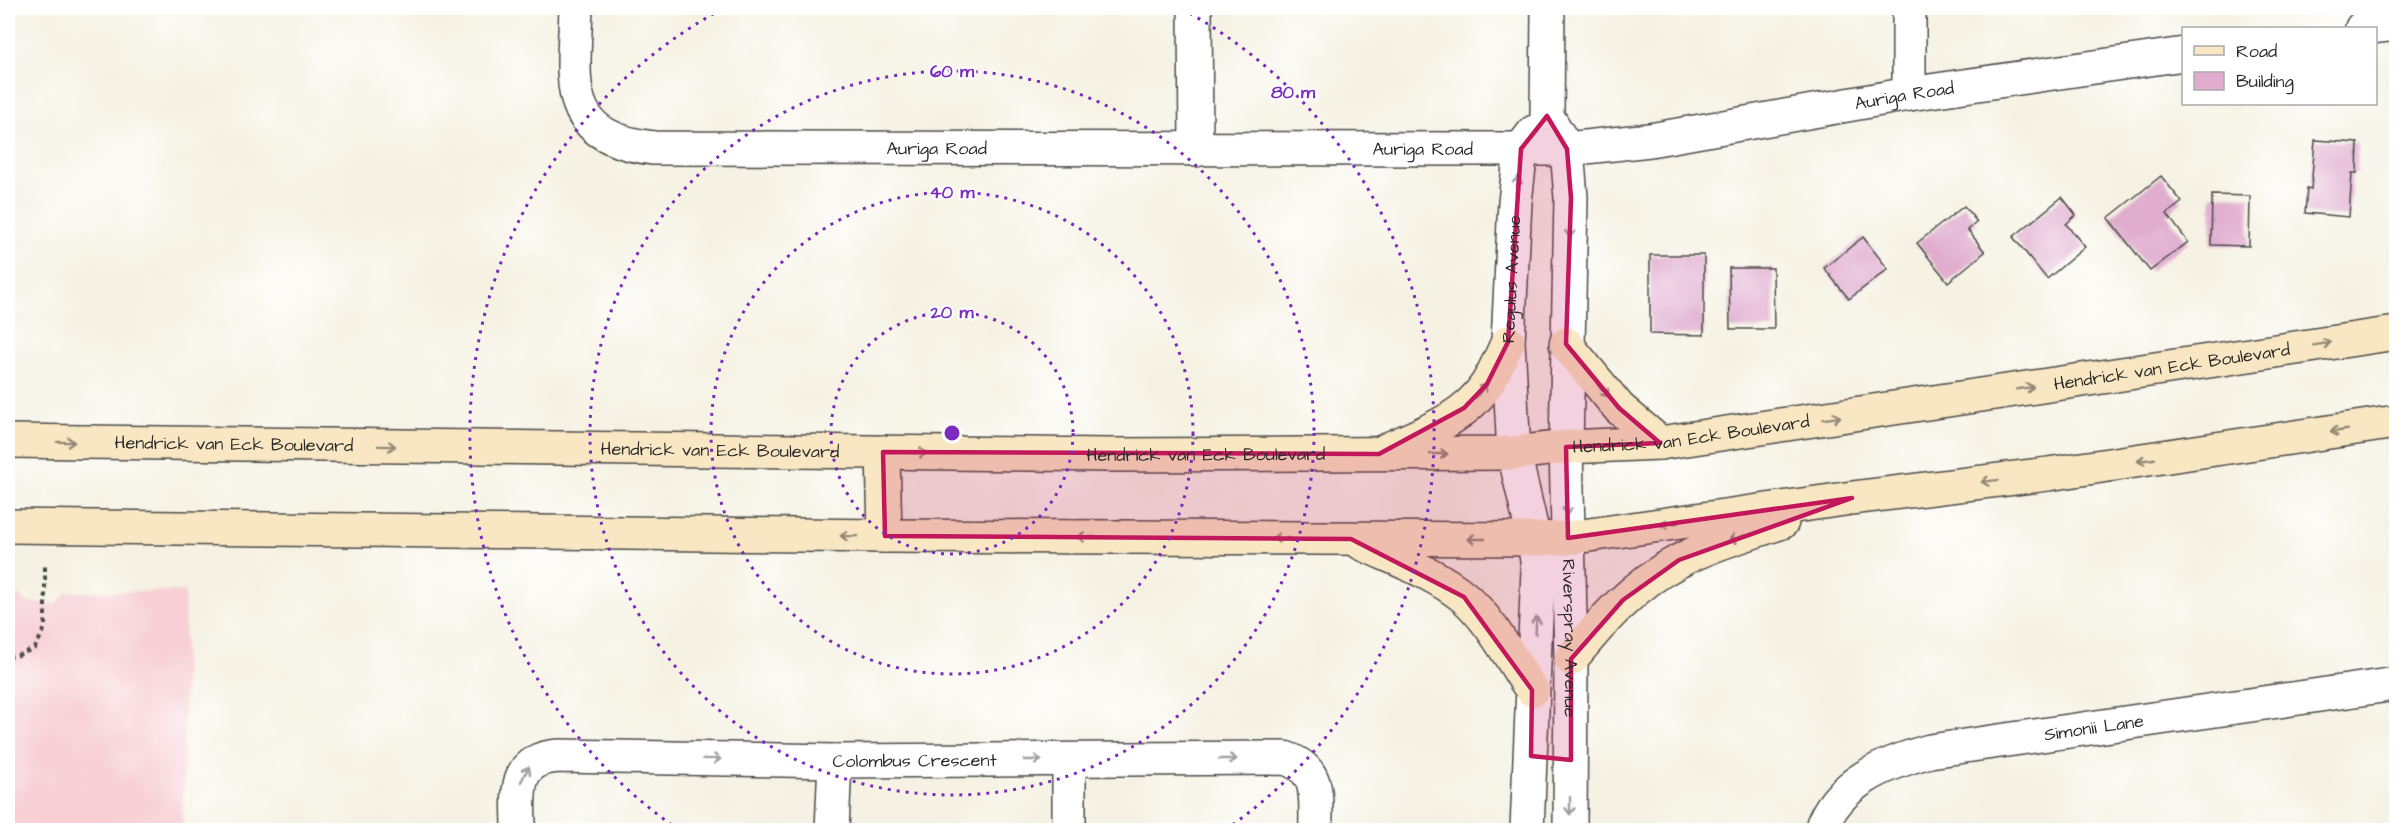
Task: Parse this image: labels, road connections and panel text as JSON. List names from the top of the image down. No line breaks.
{"streets":{"main road":["Hendrick van Eck Boulevard"],"street":["Auriga Road","Regulus Avenue","Riverspray Avenue","Simonii Lane","Colombus Crescent"]},"crossings":[["Auriga Road","Regulus Avenue"],["Regulus Avenue","Hendrick van Eck Boulevard"],["Regulus Avenue","Riverspray Avenue"],["Hendrick van Eck Boulevard","Riverspray Avenue"]],"one_way":["Colombus Crescent"],"legend":["Road","Building"],"rings":["60 m","80 m","40 m","20 m"]}
